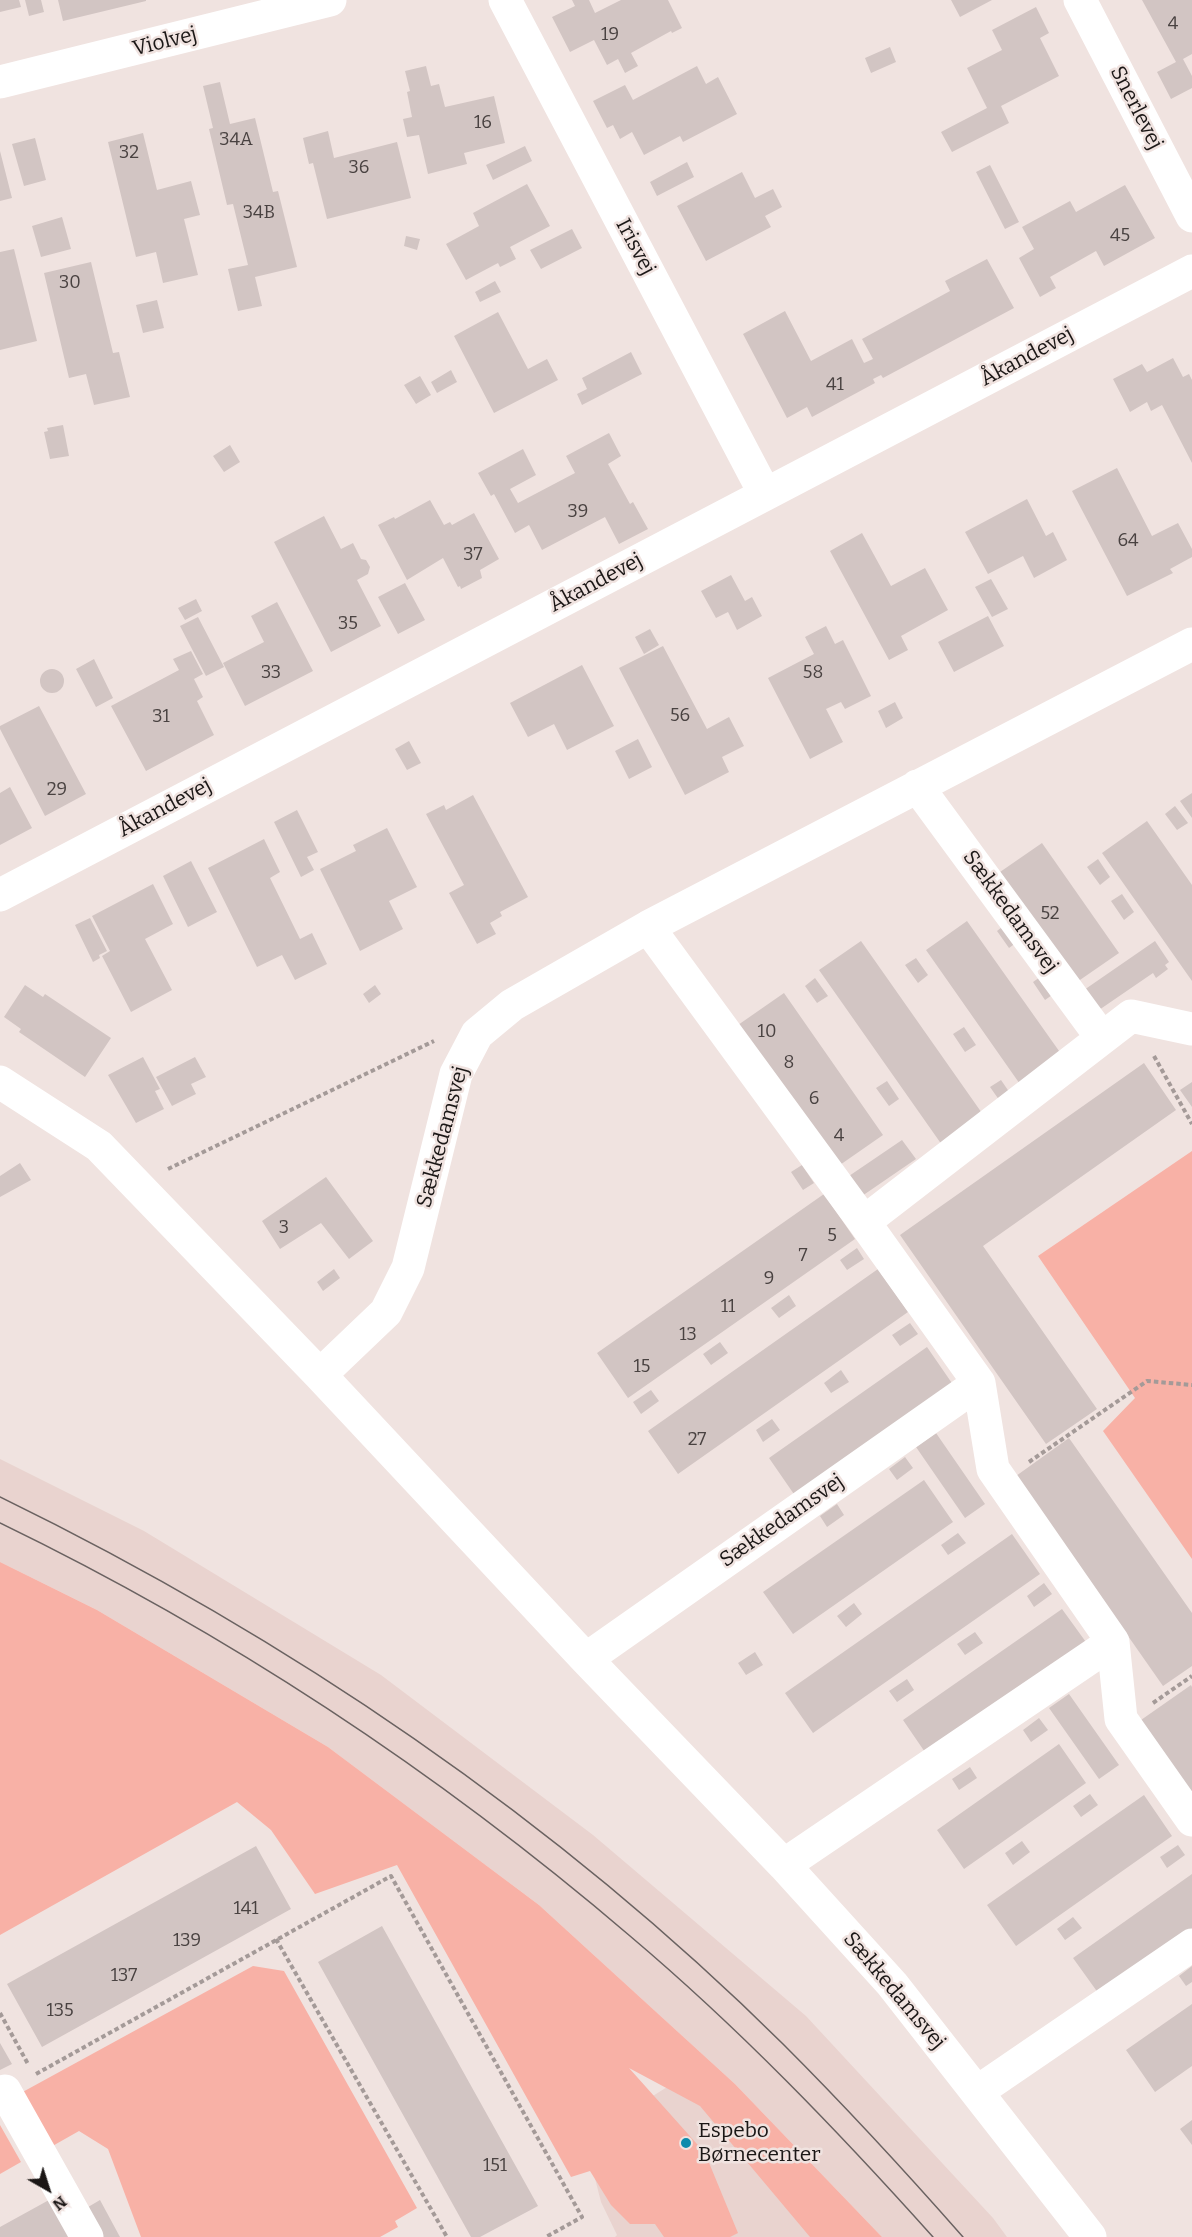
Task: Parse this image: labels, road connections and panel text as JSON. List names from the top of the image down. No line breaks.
{"streets":{"street":["Violvej","Snerlevej","Irisvej","Åkandevej","Sækkedamsvej"]},"crossings":[["Irisvej","Åkandevej"]],"places":["Espebo Børnecenter"],"house_numbers":["4","19","16","34A","32","36","34B","45","30","41","39","64","37","35","33","58","56","31","29","52","10","8","6","4","3","5","7","9","11","13","15","27","141","139","137","135","151"],"north":"bottom right"}
